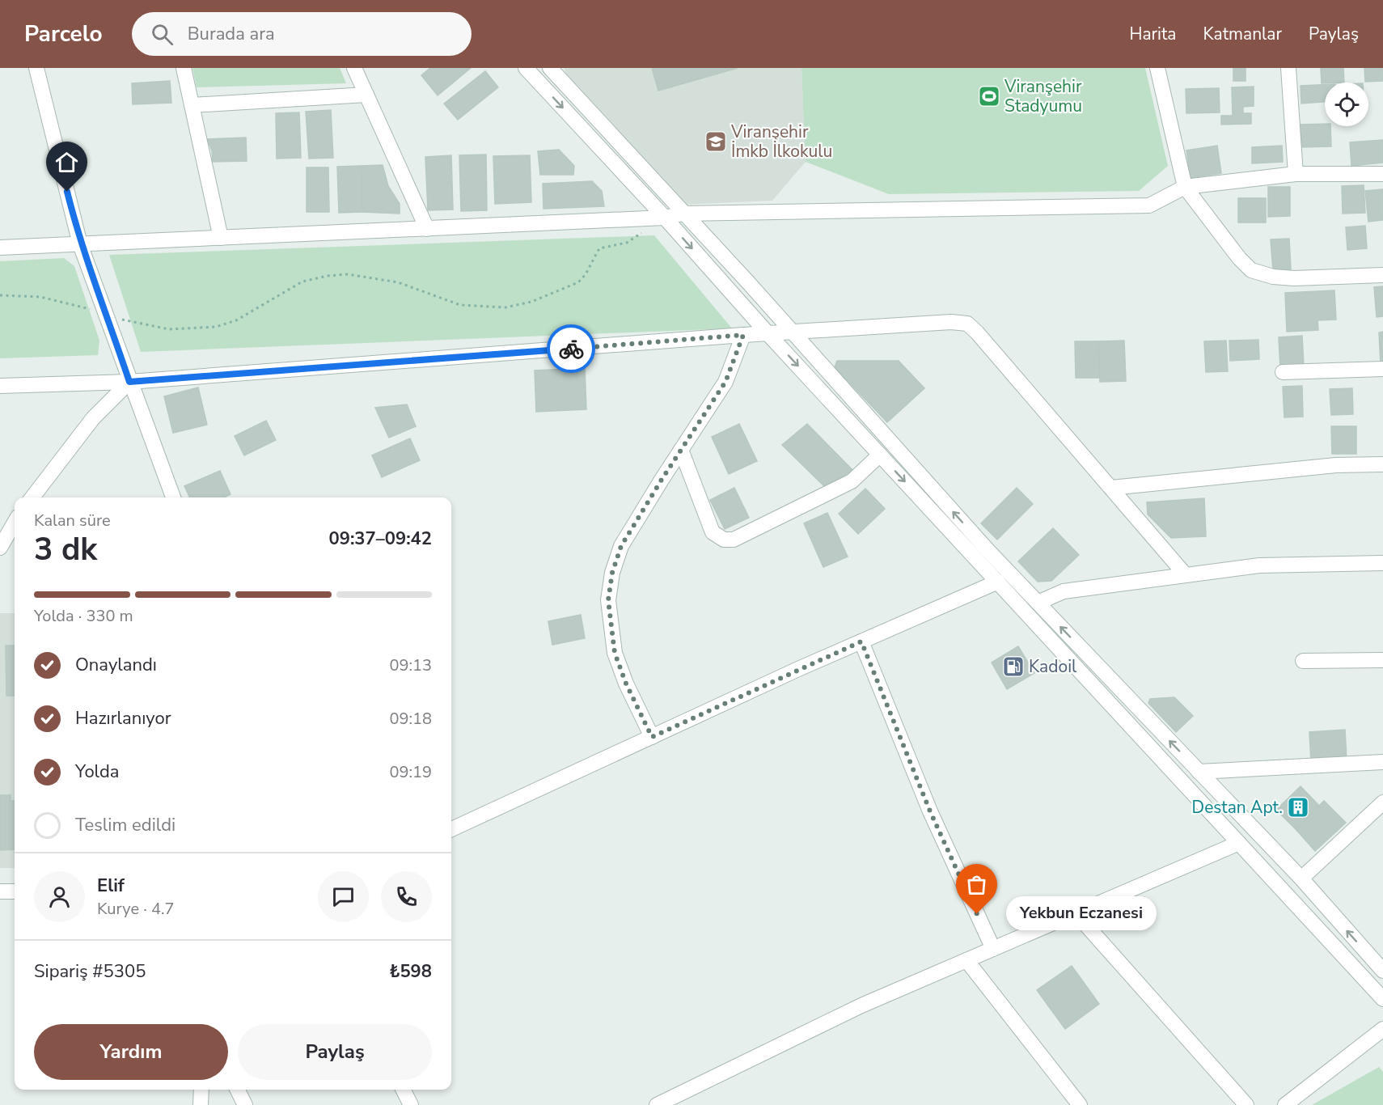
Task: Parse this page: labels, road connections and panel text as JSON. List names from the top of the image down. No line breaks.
{"places":{"sports":["Viranşehir Stadyumu"],"school or university":["Viranşehir İmkb İlkokulu"],"fuel station":["Kadoil"],"building":["Destan Apt."],"other":["Yekbun Eczanesi"]},"page":{"header":"Parcelo","search":"Burada ara","nav":["Harita","Katmanlar","Paylaş"],"heading":["3 dk","Kalan süre","09:37–09:42"],"panel":["Elif","Kurye · 4.7","Sipariş #5305","₺598"],"bar":"Yolda · 330 m","list":[["Onaylandı","09:13"],["Hazırlanıyor","09:18"],["Yolda","09:19"],"Teslim edildi"],"bubble":"Yekbun Eczanesi","buttons":["Yardım","Paylaş"]}}
